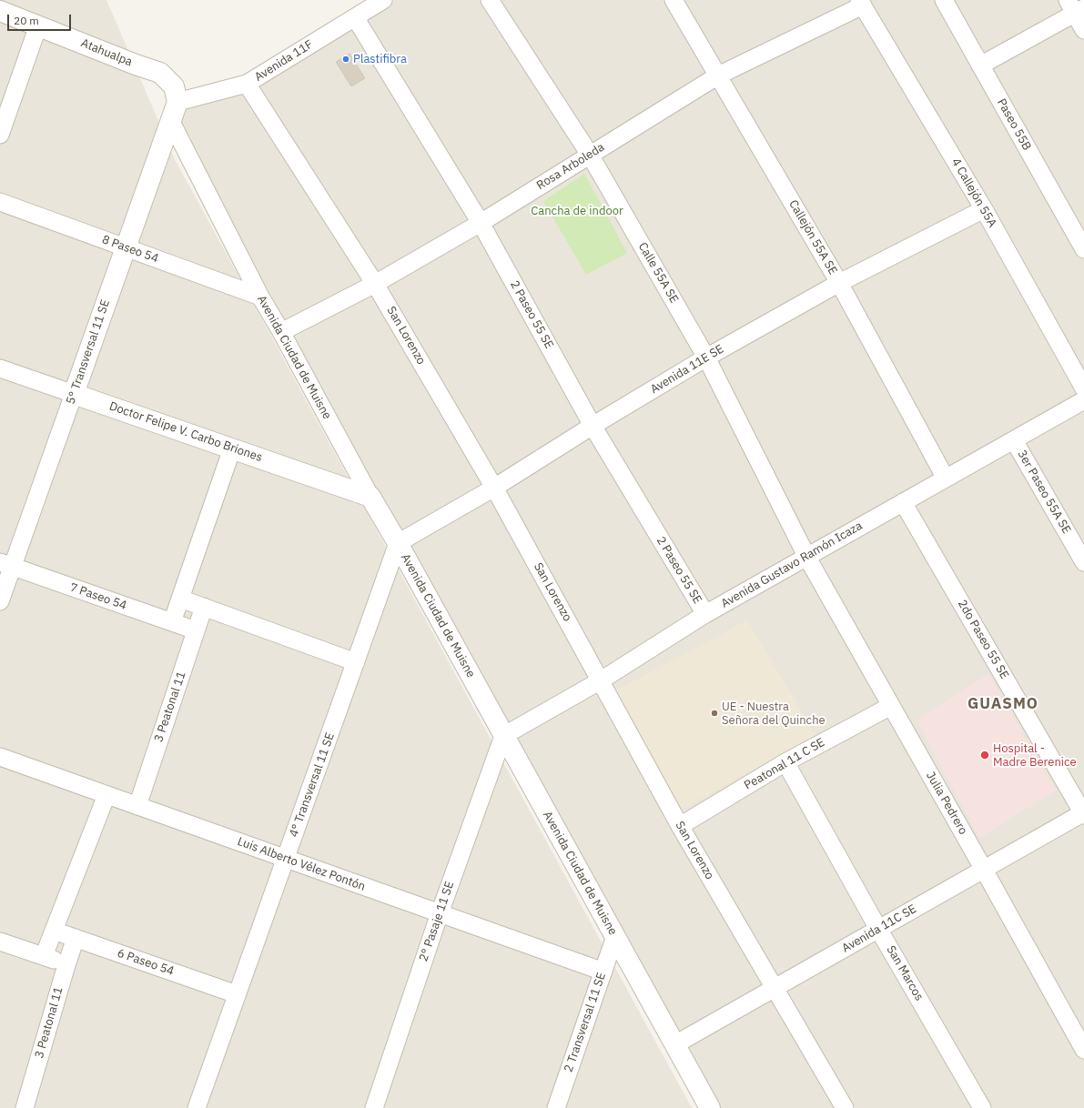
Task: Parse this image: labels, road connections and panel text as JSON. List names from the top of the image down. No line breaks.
{"streets":{"street":["Atahualpa","Avenida 11F","Paseo 55B","Rosa Arboleda","4 Callejón 55A","Callejón 55A SE","8 Paseo 54","Calle 55A SE","2 Paseo 55 SE","San Lorenzo","5° Transversal 11 SE","Avenida Ciudad de Muisne","Avenida 11E SE","Doctor Felipe V. Carbo Briones","3er Paseo 55A SE","Avenida Gustavo Ramón Icaza","7 Paseo 54","2do Paseo 55 SE","3 Peatonal 11","Peatonal 11 C SE","4° Transversal 11 SE","Julia Pedrero","Luis Alberto Vélez Pontón","2° Pasaje 11 SE","Avenida 11C SE","6 Paseo 54","San Marcos","2 Transversal 11 SE"]},"crossings":[["Atahualpa","Avenida 11F"],["Atahualpa","5° Transversal 11 SE"],["Atahualpa","Avenida Ciudad de Muisne"],["Avenida 11F","2 Paseo 55 SE"],["Avenida 11F","San Lorenzo"],["Avenida 11F","5° Transversal 11 SE"],["Avenida 11F","Avenida Ciudad de Muisne"],["Rosa Arboleda","4 Callejón 55A"],["Rosa Arboleda","Callejón 55A SE"],["Rosa Arboleda","Calle 55A SE"],["Rosa Arboleda","2 Paseo 55 SE"],["Rosa Arboleda","San Lorenzo"],["Rosa Arboleda","Avenida Ciudad de Muisne"],["4 Callejón 55A","Avenida 11E SE"],["Callejón 55A SE","Avenida 11E SE"],["Callejón 55A SE","Avenida Gustavo Ramón Icaza"],["8 Paseo 54","5° Transversal 11 SE"],["8 Paseo 54","Avenida Ciudad de Muisne"],["Calle 55A SE","Avenida 11E SE"],["Calle 55A SE","Avenida Gustavo Ramón Icaza"],["Calle 55A SE","Julia Pedrero"],["2 Paseo 55 SE","Avenida 11E SE"],["2 Paseo 55 SE","Avenida Gustavo Ramón Icaza"],["San Lorenzo","Avenida 11E SE"],["San Lorenzo","Avenida Gustavo Ramón Icaza"],["San Lorenzo","Peatonal 11 C SE"],["San Lorenzo","Avenida 11C SE"],["5° Transversal 11 SE","Avenida Ciudad de Muisne"],["5° Transversal 11 SE","Doctor Felipe V. Carbo Briones"],["5° Transversal 11 SE","7 Paseo 54"],["Avenida Ciudad de Muisne","Avenida 11E SE"],["Avenida Ciudad de Muisne","Doctor Felipe V. Carbo Briones"],["Avenida Ciudad de Muisne","Avenida Gustavo Ramón Icaza"],["Avenida Ciudad de Muisne","4° Transversal 11 SE"],["Avenida Ciudad de Muisne","2° Pasaje 11 SE"],["Avenida Ciudad de Muisne","Avenida 11C SE"],["Avenida Ciudad de Muisne","2 Transversal 11 SE"],["Avenida 11E SE","4° Transversal 11 SE"],["3er Paseo 55A SE","Avenida Gustavo Ramón Icaza"],["Avenida Gustavo Ramón Icaza","2do Paseo 55 SE"],["Avenida Gustavo Ramón Icaza","Julia Pedrero"],["Avenida Gustavo Ramón Icaza","2° Pasaje 11 SE"],["7 Paseo 54","3 Peatonal 11"],["2do Paseo 55 SE","Avenida 11C SE"],["3 Peatonal 11","Luis Alberto Vélez Pontón"],["3 Peatonal 11","6 Paseo 54"],["Peatonal 11 C SE","Julia Pedrero"],["Peatonal 11 C SE","San Marcos"],["4° Transversal 11 SE","Luis Alberto Vélez Pontón"],["4° Transversal 11 SE","6 Paseo 54"],["Julia Pedrero","Avenida 11C SE"],["Luis Alberto Vélez Pontón","2° Pasaje 11 SE"],["Luis Alberto Vélez Pontón","2 Transversal 11 SE"],["Avenida 11C SE","San Marcos"]],"districts":["GUASMO"],"parks":["Cancha de indoor"],"places":["Plastifibra","UE - Nuestra Señora del Quinche","Hospital - Madre Berenice"],"scale_bar":"20 m"}
